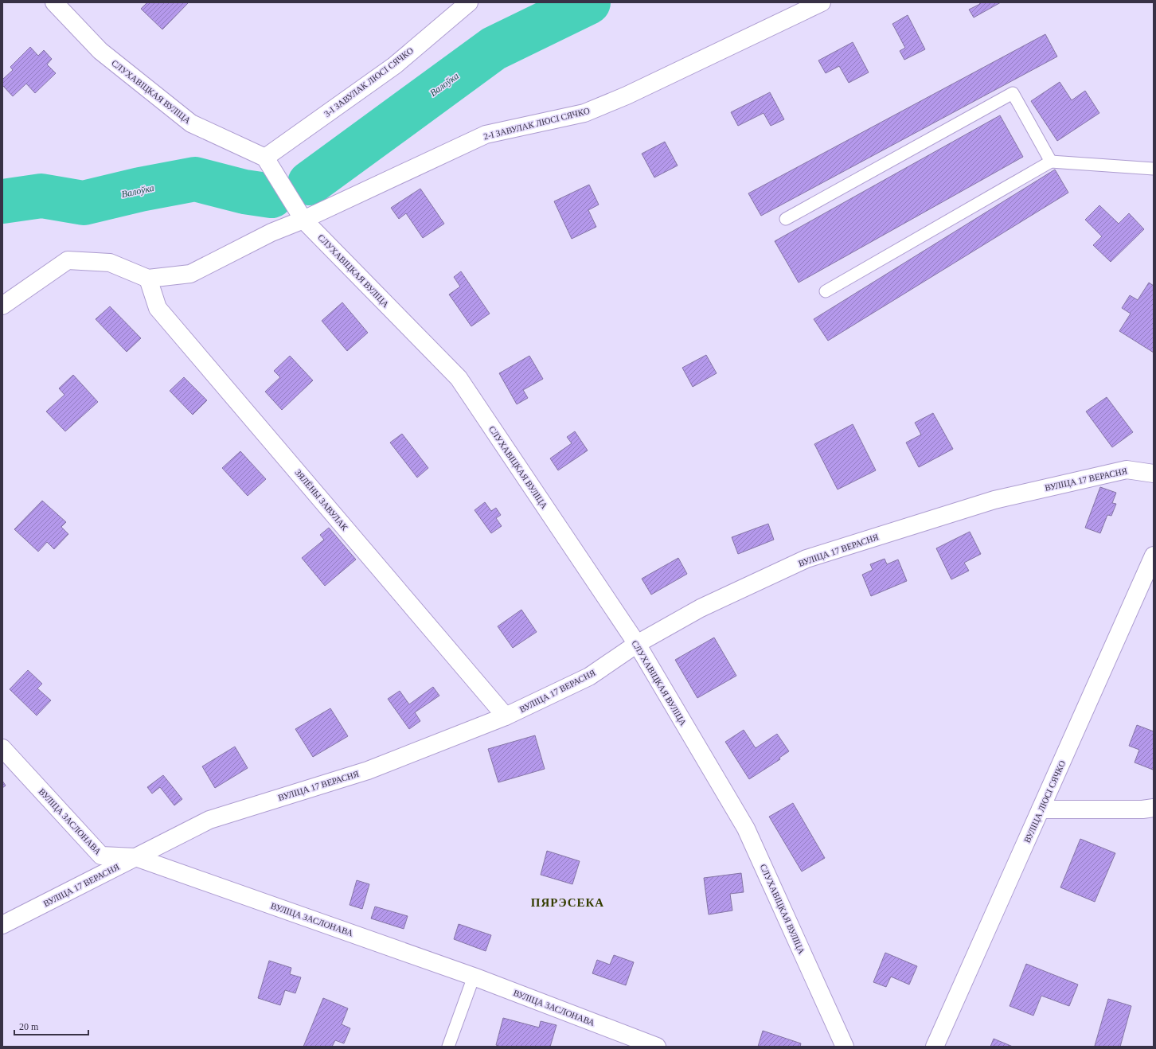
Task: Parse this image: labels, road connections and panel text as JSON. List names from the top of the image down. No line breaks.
{"streets":{"street":["3-І ЗАВУЛАК ЛЮСІ СЯЧКО","СЛУХАВІЦКАЯ ВУЛІЦА","2-І ЗАВУЛАК ЛЮСІ СЯЧКО","ВУЛІЦА 17 ВЕРАСНЯ","ЗЯЛЁНЫ ЗАВУЛАК","ВУЛІЦА ЛЮСІ СЯЧКО","ВУЛІЦА ЗАСЛОНАВА"]},"crossings":[["3-І ЗАВУЛАК ЛЮСІ СЯЧКО","СЛУХАВІЦКАЯ ВУЛІЦА"],["СЛУХАВІЦКАЯ ВУЛІЦА","2-І ЗАВУЛАК ЛЮСІ СЯЧКО"],["СЛУХАВІЦКАЯ ВУЛІЦА","ВУЛІЦА 17 ВЕРАСНЯ"],["2-І ЗАВУЛАК ЛЮСІ СЯЧКО","ЗЯЛЁНЫ ЗАВУЛАК"],["ВУЛІЦА 17 ВЕРАСНЯ","ЗЯЛЁНЫ ЗАВУЛАК"],["ВУЛІЦА 17 ВЕРАСНЯ","ВУЛІЦА ЗАСЛОНАВА"]],"districts":["ПЯРЭСЕКА"],"water":["Валоўка"],"scale_bar":"20 m"}
